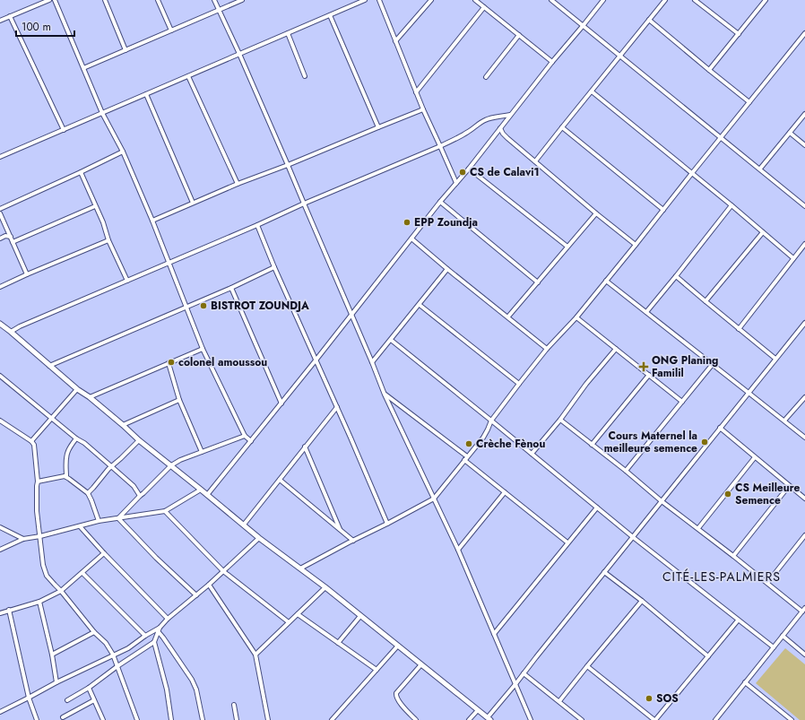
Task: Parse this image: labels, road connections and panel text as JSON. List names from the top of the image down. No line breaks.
{"districts":["CITÉ-LES-PALMIERS"],"places":{"other":["CS de Calavi1","EPP Zoundja","BISTROT ZOUNDJA","colonel amoussou","Cours Maternel la meilleure semence","Crèche Fènou","CS Meilleure Semence","SOS"],"health":["ONG Planing Familil"]},"scale_bar":"100 m"}
